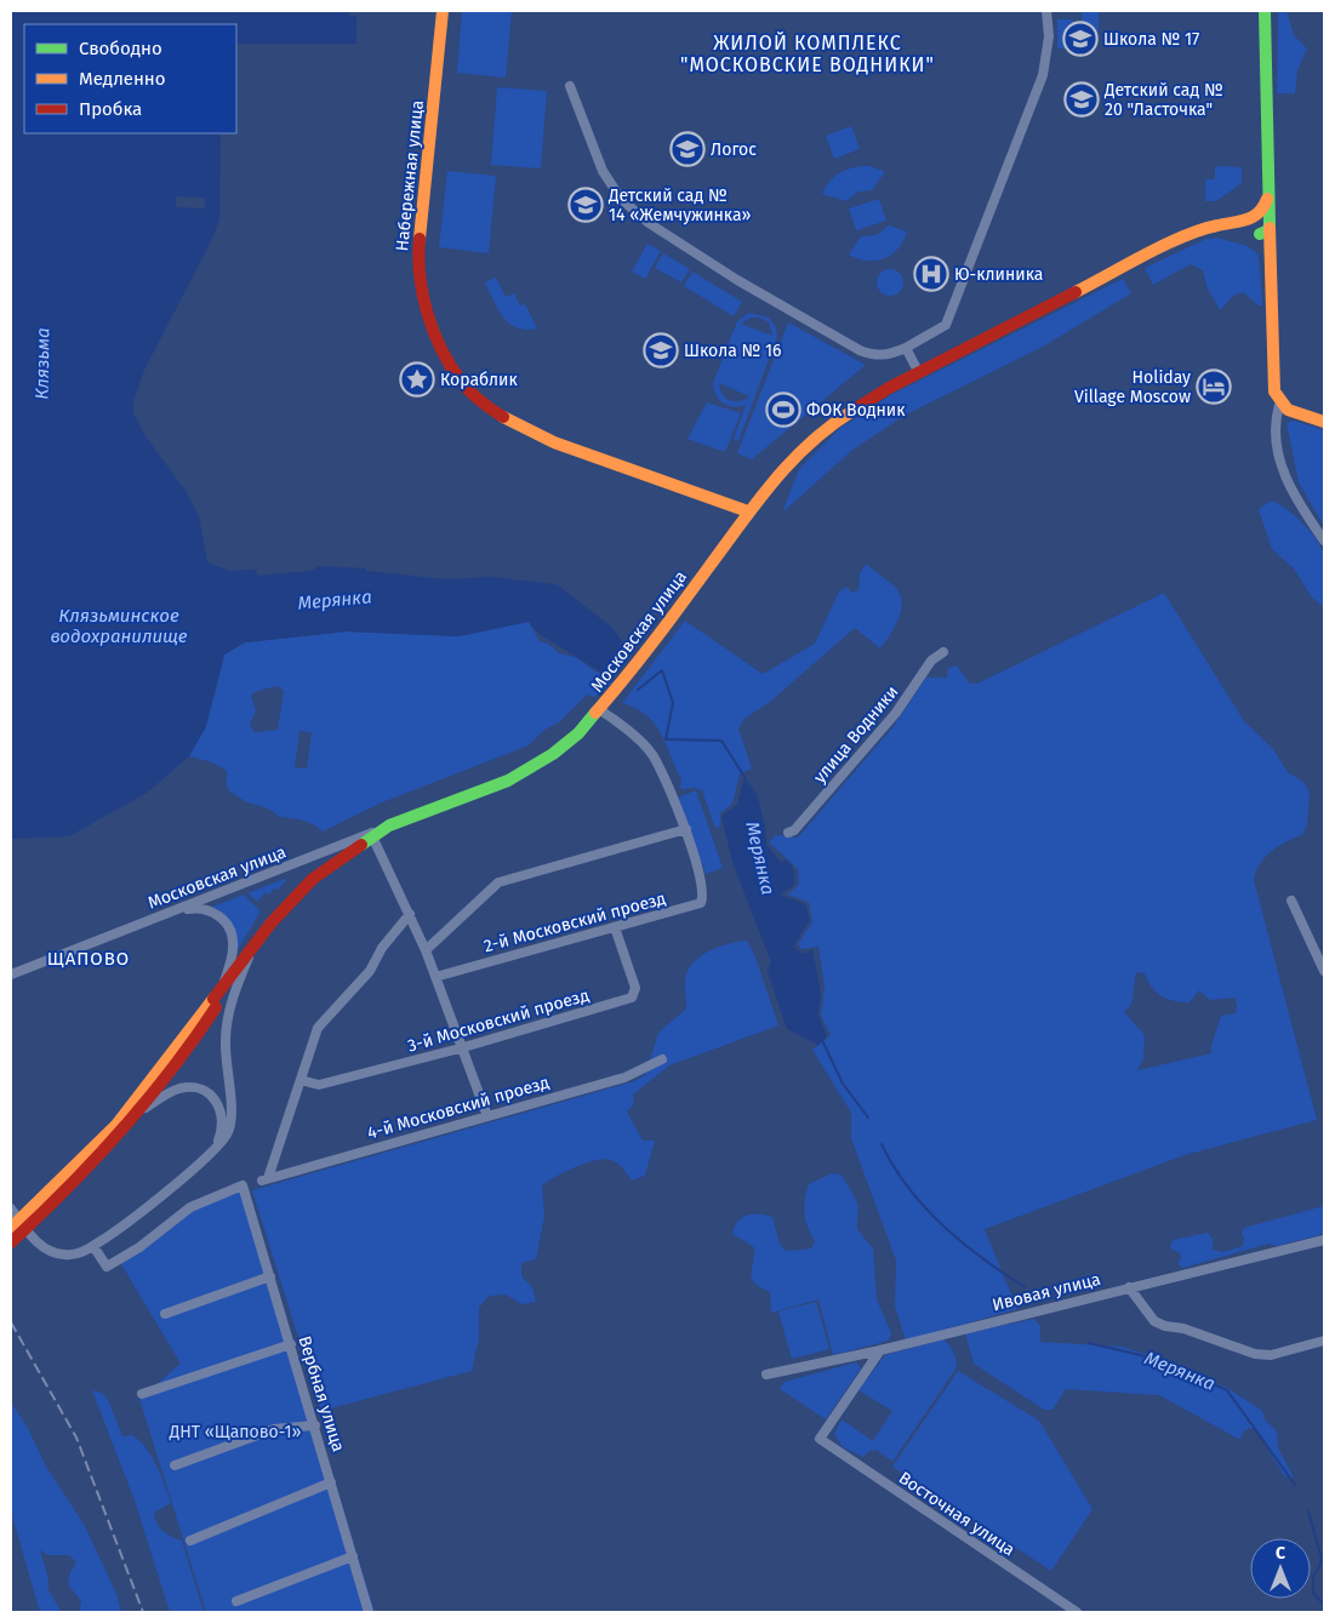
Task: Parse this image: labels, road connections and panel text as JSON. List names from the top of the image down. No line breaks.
{"streets":{"main road":["Набережная улица","Московская улица"],"street":["улица Водники","2-й Московский проезд","3-й Московский проезд","4-й Московский проезд","Ивовая улица","Вербная улица","Восточная улица"]},"crossings":[["Набережная улица","Московская улица"],["2-й Московский проезд","3-й Московский проезд"],["3-й Московский проезд","4-й Московский проезд"],["Ивовая улица","Восточная улица"]],"districts":["ЖИЛОЙ КОМПЛЕКС \"МОСКОВСКИЕ ВОДНИКИ\"","ЩАПОВО"],"water":["Клязьма","Мерянка","Клязьминское водохранилище"],"parks":["ДНТ «Щапово-1»"],"places":{"school or university":["Школа № 17","Детский сад № 20 \"Ласточка\"","Логос","Детский сад № 14 «Жемчужинка»","Школа № 16"],"hospital":["Ю-клиника"],"place":["Кораблик"],"hotel":["Holiday Village Moscow"],"sports":["ФОК Водник"]},"legend":["Свободно","Медленно","Пробка"],"north":"top"}
